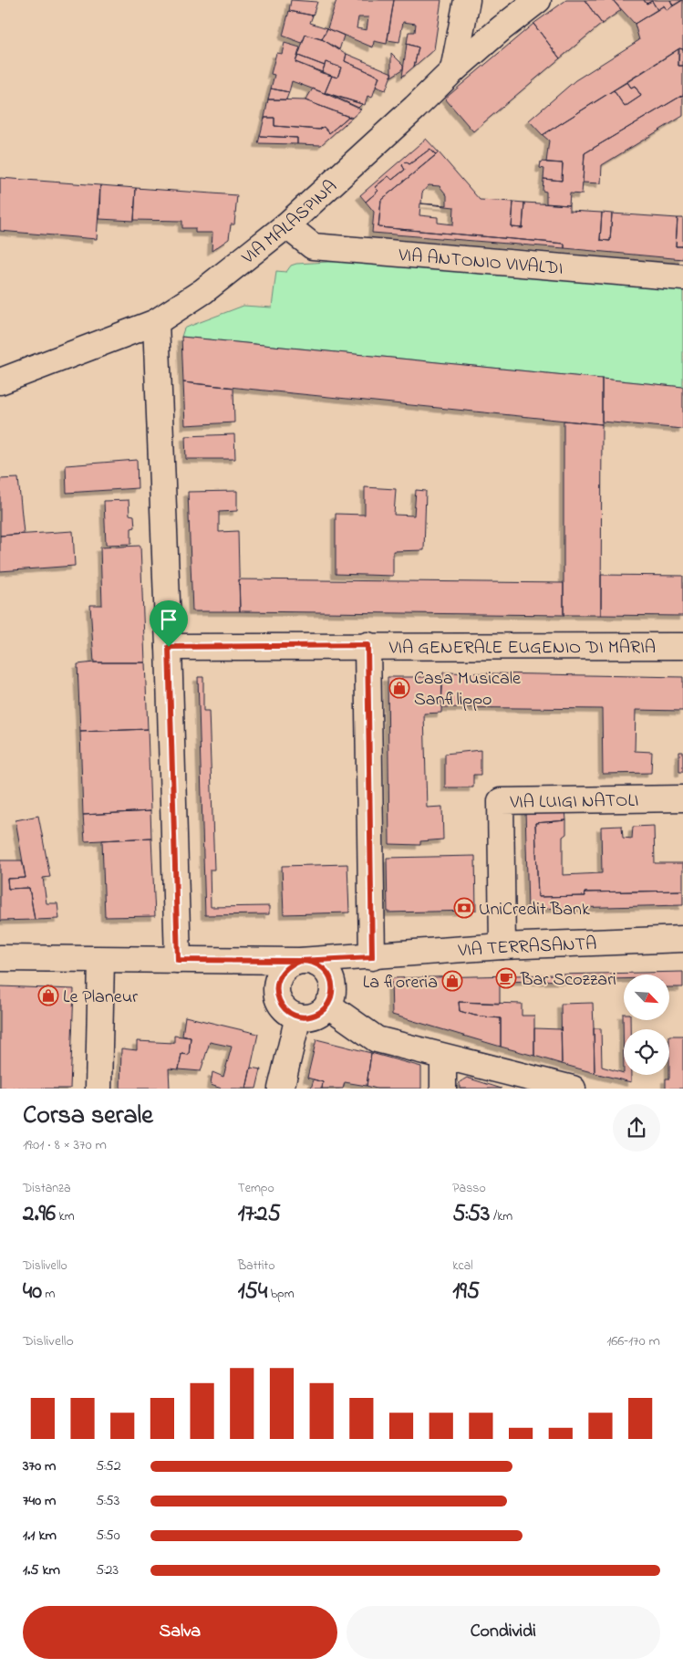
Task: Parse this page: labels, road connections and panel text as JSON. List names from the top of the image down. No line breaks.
{"streets":{"street":["VIA MALASPINA","VIA ANTONIO VIVALDI","VIA GENERALE EUGENIO DI MARIA","VIA LUIGI NATOLI","VIA TERRASANTA"]},"crossings":[["VIA MALASPINA","VIA ANTONIO VIVALDI"],["VIA LUIGI NATOLI","VIA TERRASANTA"]],"places":{"shop":["Casa Musicale Sanfilippo","La fioreria","Le Planeur"],"bank":["UniCredit Bank"],"cafe":["Bar Scozzari"]},"north":"bottom right","page":{"heading":["Corsa serale","19:01 · 8 × 370 m"],"stats":[["Distanza","2.96 km"],["Tempo","17:25"],["Passo","5:53 /km"],["Dislivello","40 m"],["Battito","154 bpm"],["kcal","195"]],"chart":["Dislivello","166–170 m"],"list":[{"name":"370 m","note":"5:52"},{"name":"740 m","note":"5:53"},{"name":"1.1 km","note":"5:50"},{"name":"1.5 km","note":"5:23"}],"buttons":["Salva","Condividi"]}}
